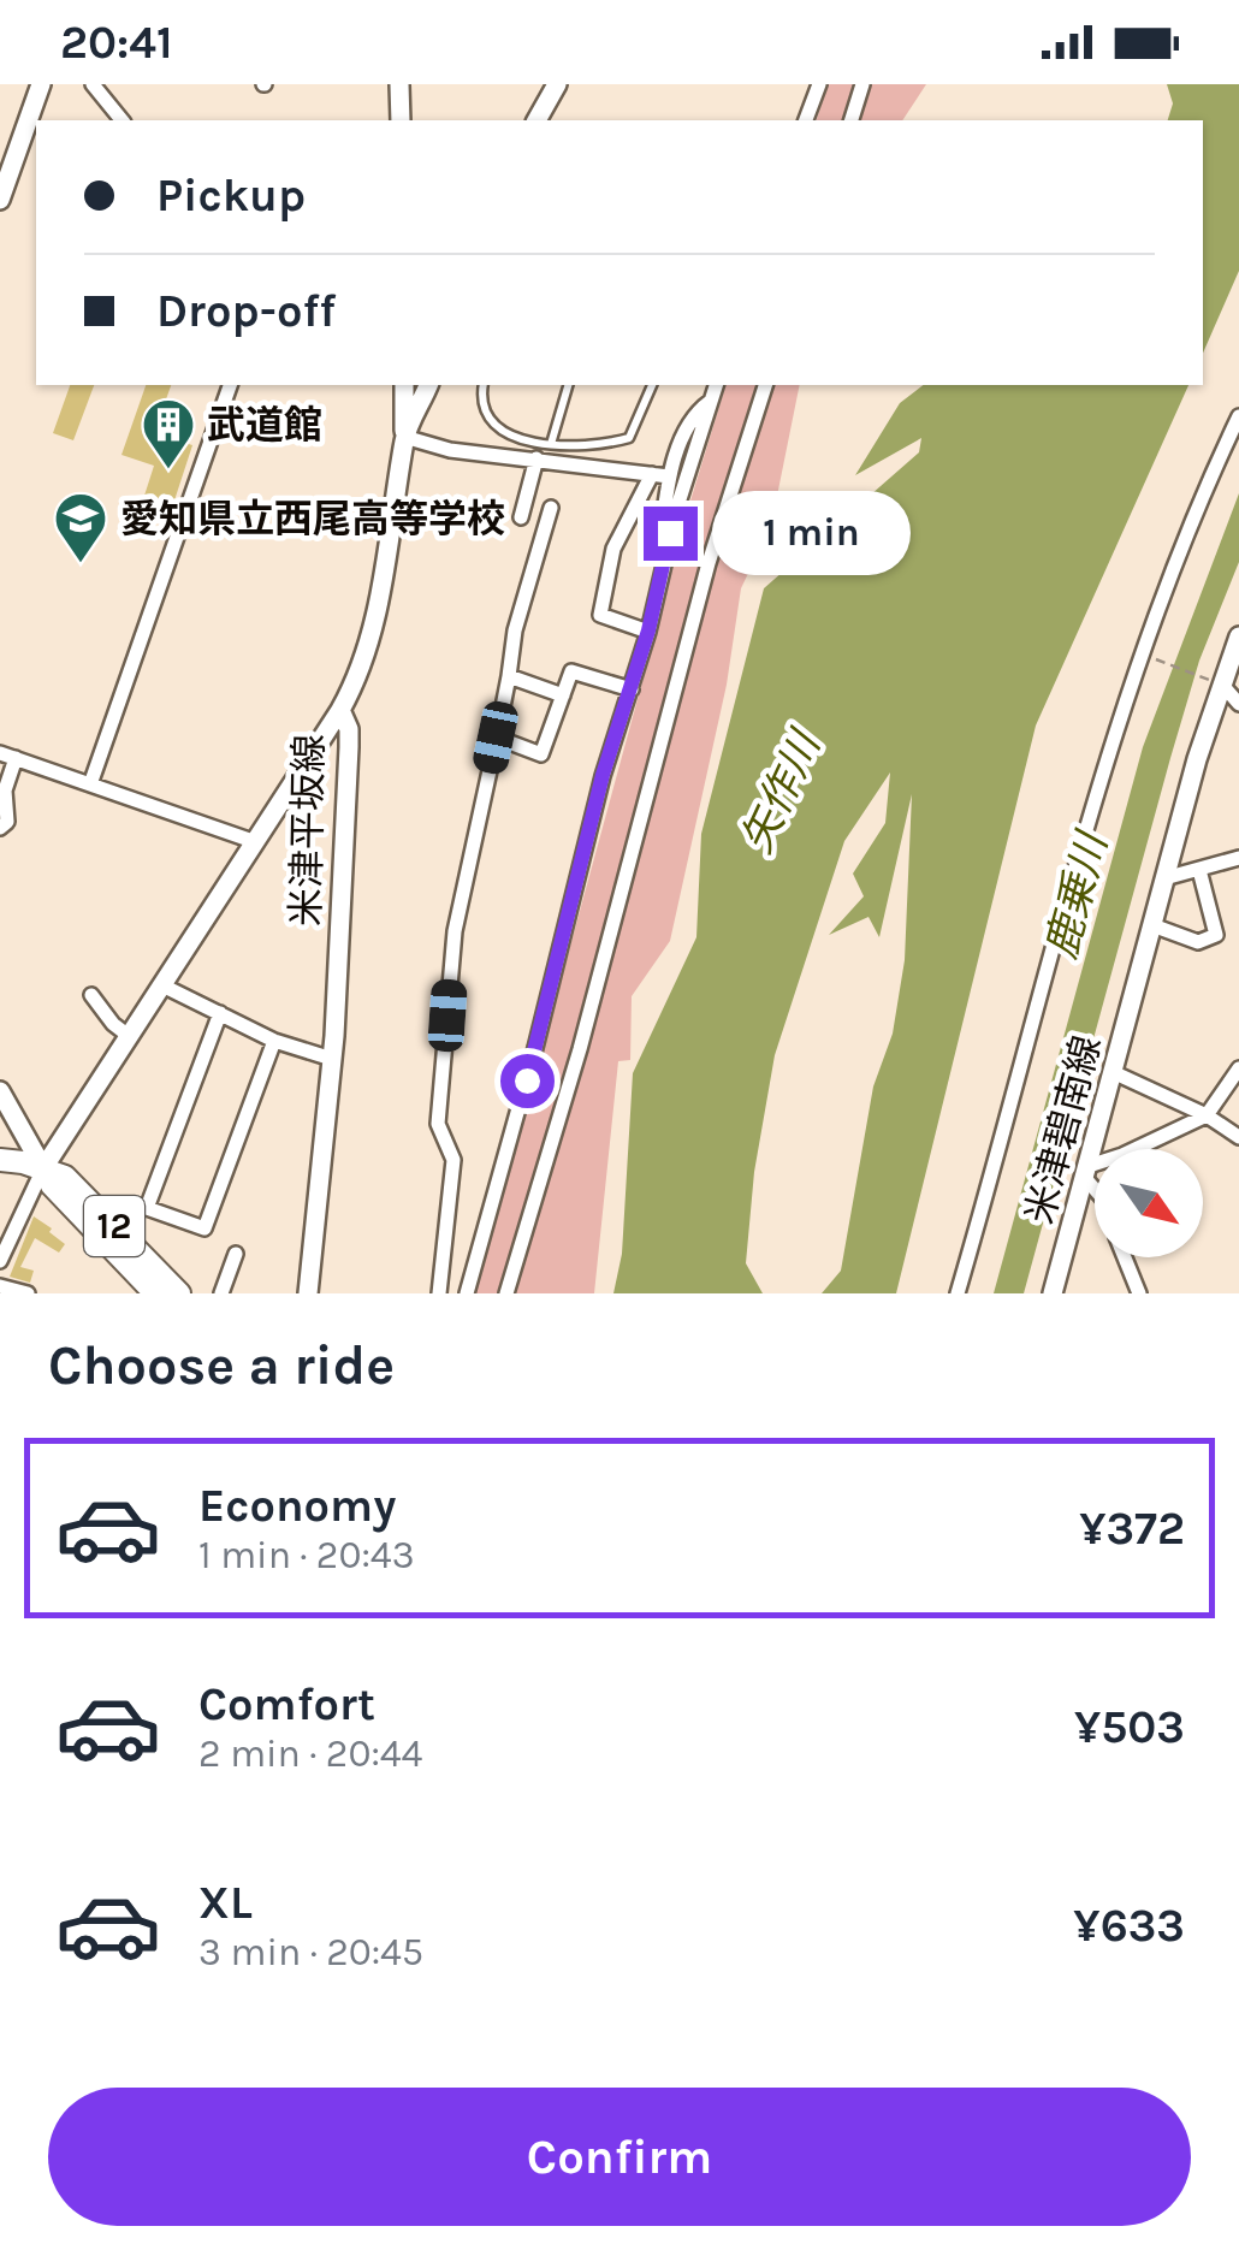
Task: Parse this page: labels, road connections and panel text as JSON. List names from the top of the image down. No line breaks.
{"streets":{"main road":["米津平坂線","米津碧南線","12"]},"water":["矢作川","鹿乗川"],"places":{"building":["武道館"],"school or university":["愛知県立西尾高等学校"]},"north":"bottom right","page":{"status":"20:41","banner":["Pickup","Drop-off"],"bubble":"1 min","heading":"Choose a ride","list":[{"name":"Economy","note":"1 min · 20:43","value":"¥372"},{"name":"Comfort","note":"2 min · 20:44","value":"¥503"},{"name":"XL","note":"3 min · 20:45","value":"¥633"}],"buttons":"Confirm"}}
